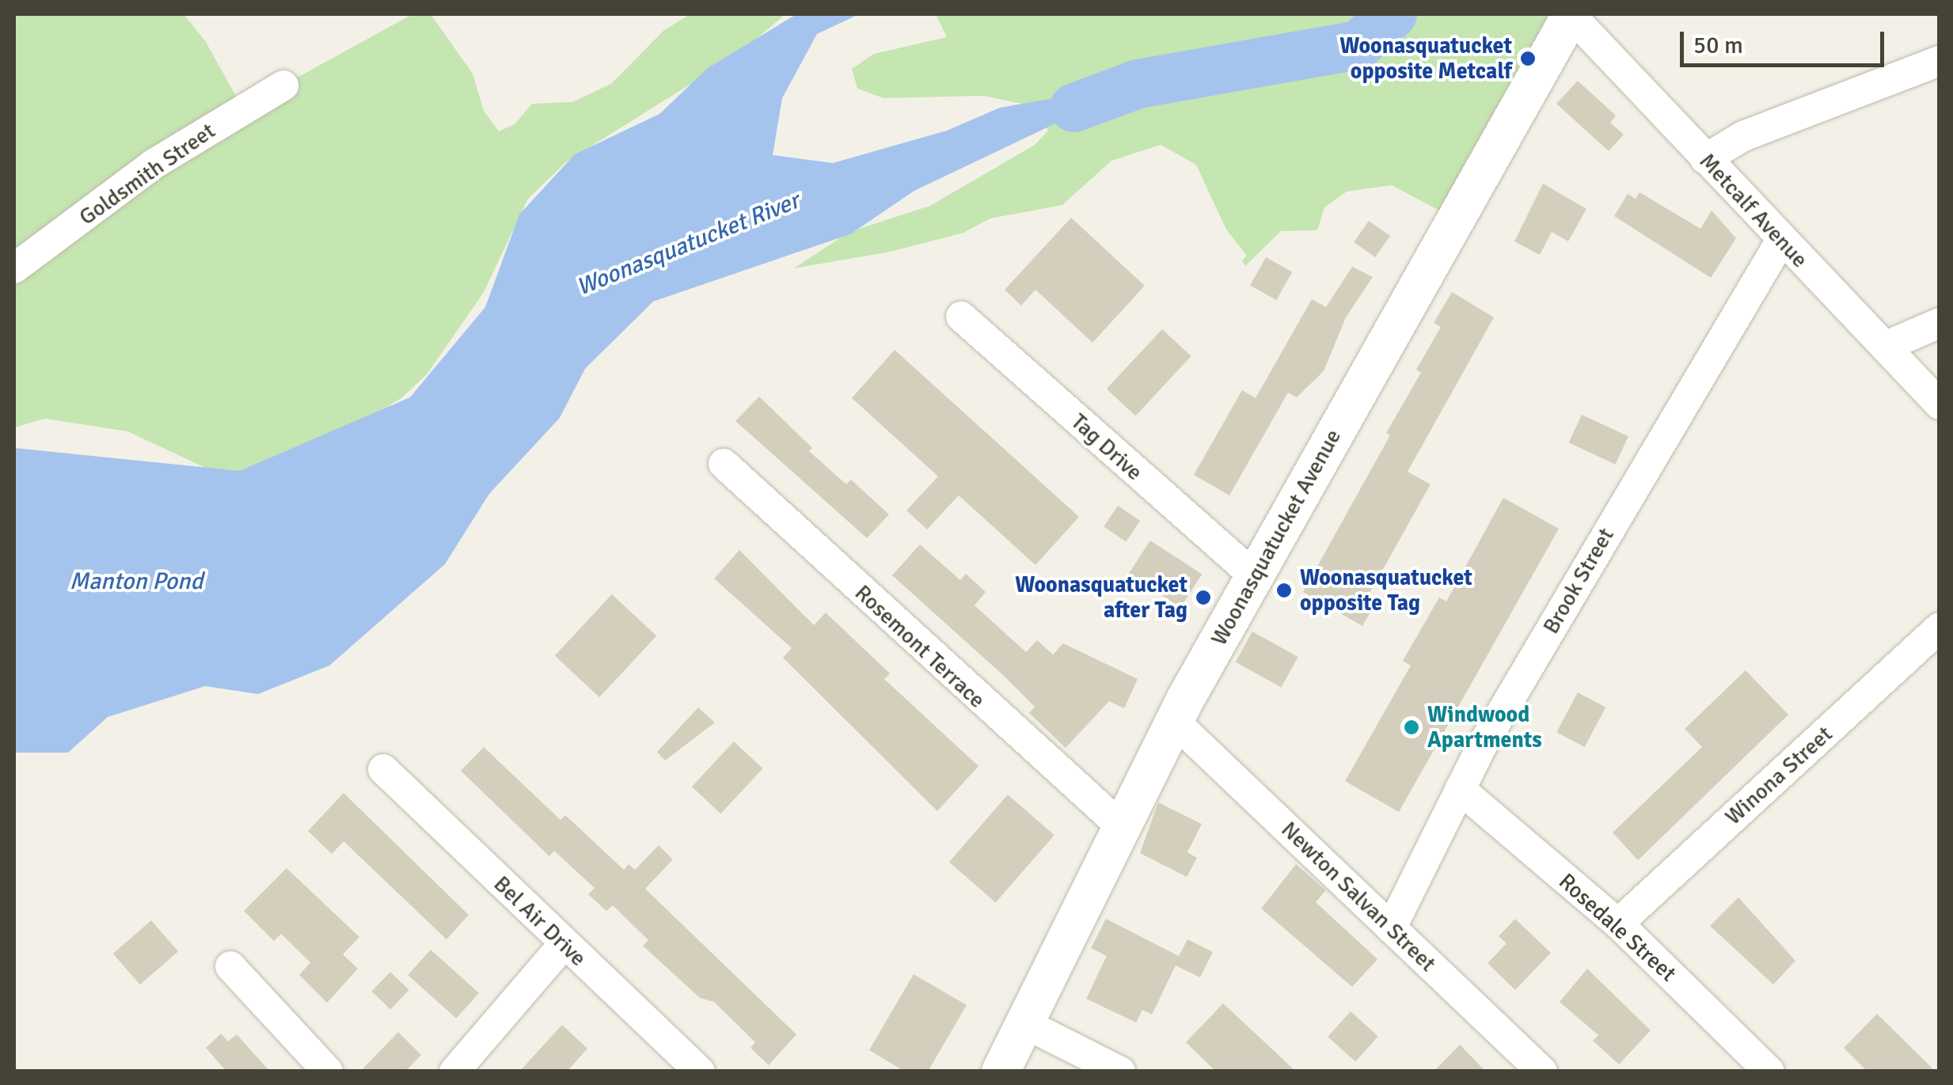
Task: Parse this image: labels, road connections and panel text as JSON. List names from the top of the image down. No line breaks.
{"streets":{"street":["Goldsmith Street","Metcalf Avenue","Tag Drive","Woonasquatucket Avenue","Brook Street","Rosemont Terrace","Winona Street","Newton Salvan Street","Bel Air Drive","Rosedale Street"]},"crossings":[["Metcalf Avenue","Woonasquatucket Avenue"],["Metcalf Avenue","Brook Street"],["Tag Drive","Woonasquatucket Avenue"],["Woonasquatucket Avenue","Rosemont Terrace"],["Woonasquatucket Avenue","Newton Salvan Street"],["Brook Street","Newton Salvan Street"],["Brook Street","Rosedale Street"],["Winona Street","Rosedale Street"]],"water":["Woonasquatucket River","Manton Pond"],"places":["Woonasquatucket opposite Metcalf","Woonasquatucket opposite Tag","Woonasquatucket after Tag","Windwood Apartments"],"scale_bar":"50 m"}
